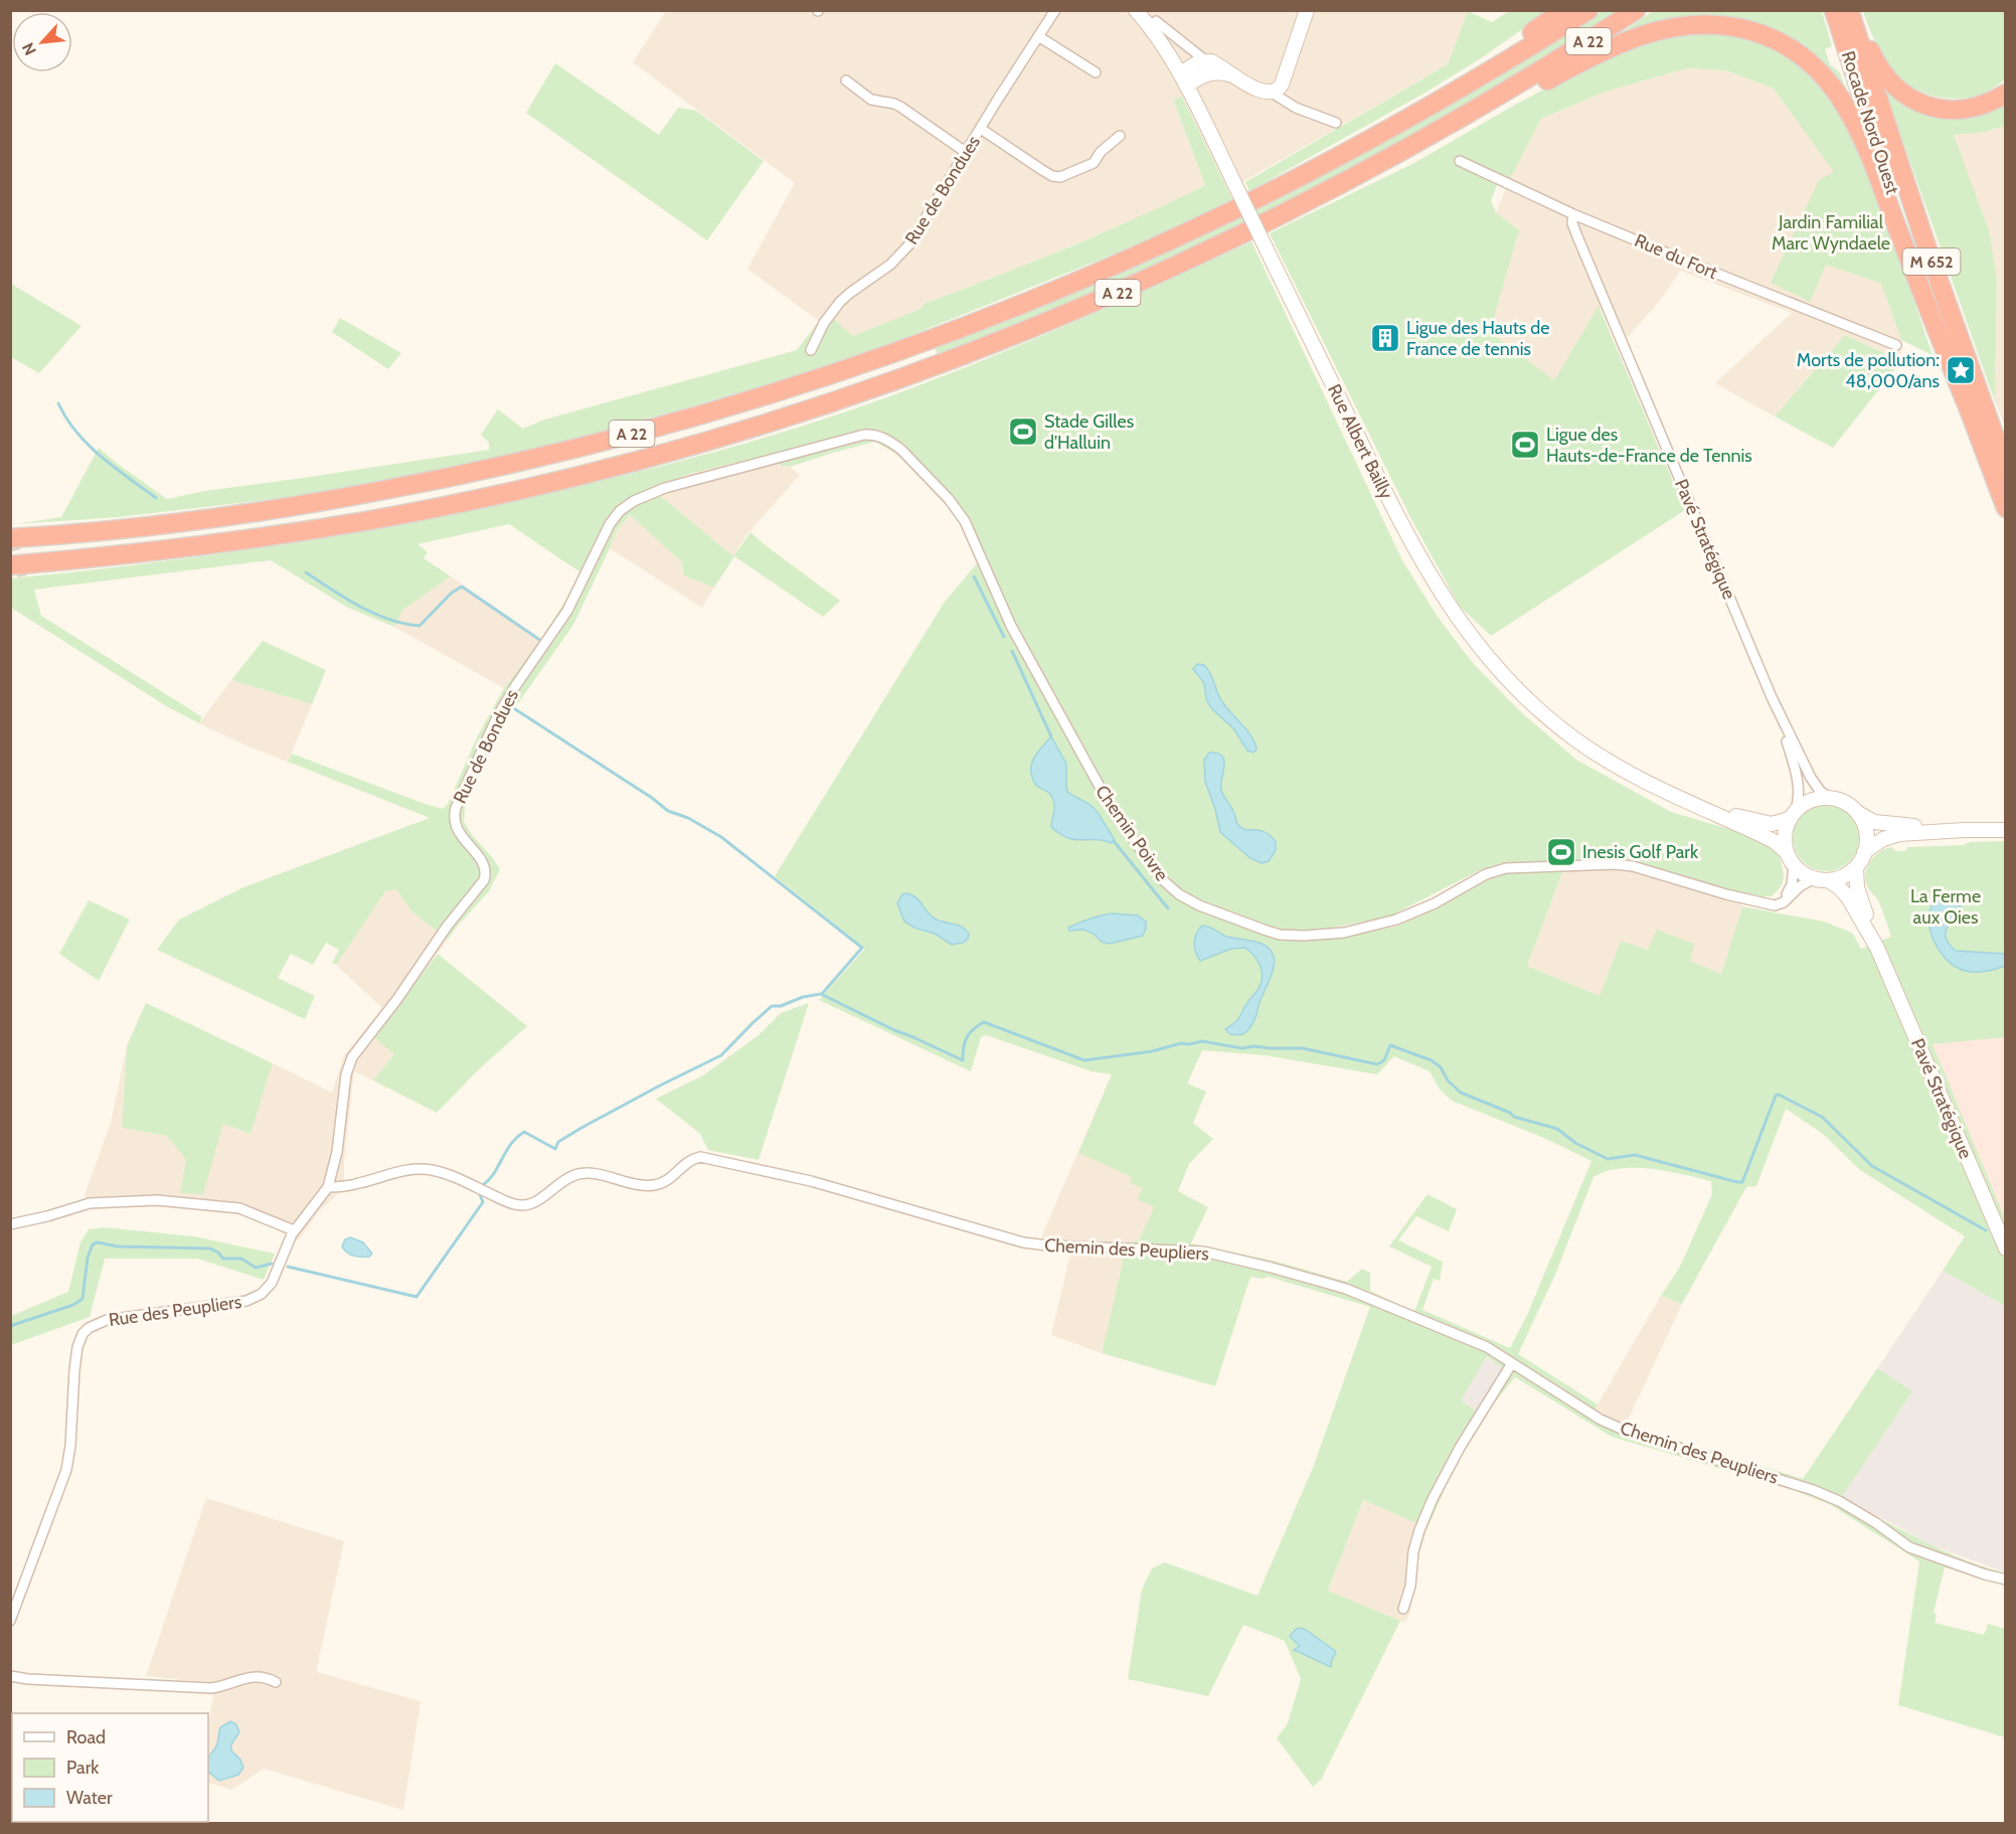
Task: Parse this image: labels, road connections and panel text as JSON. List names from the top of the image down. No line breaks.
{"streets":{"highway":["A 22","Rocade Nord Ouest","M 652"],"main road":["Rue Albert Bailly","Pavé Stratégique"],"street":["Rue de Bondues","Rue du Fort","Chemin Poivre","Chemin des Peupliers","Rue des Peupliers"]},"crossings":[["Rue de Bondues","Chemin Poivre"],["Rue de Bondues","Chemin des Peupliers"],["Rue de Bondues","Rue des Peupliers"],["Rue du Fort","Pavé Stratégique"],["Rue Albert Bailly","Pavé Stratégique"],["Chemin des Peupliers","Rue des Peupliers"]],"parks":["Jardin Familial Marc Wyndaele","La Ferme aux Oies"],"places":{"building":["Ligue des Hauts de France de tennis"],"place":["Morts de pollution: 48,000/ans"],"sports":["Stade Gilles d'Halluin","Ligue des Hauts-de-France de Tennis","Inesis Golf Park"]},"legend":["Road","Park","Water"],"north":"bottom left"}
